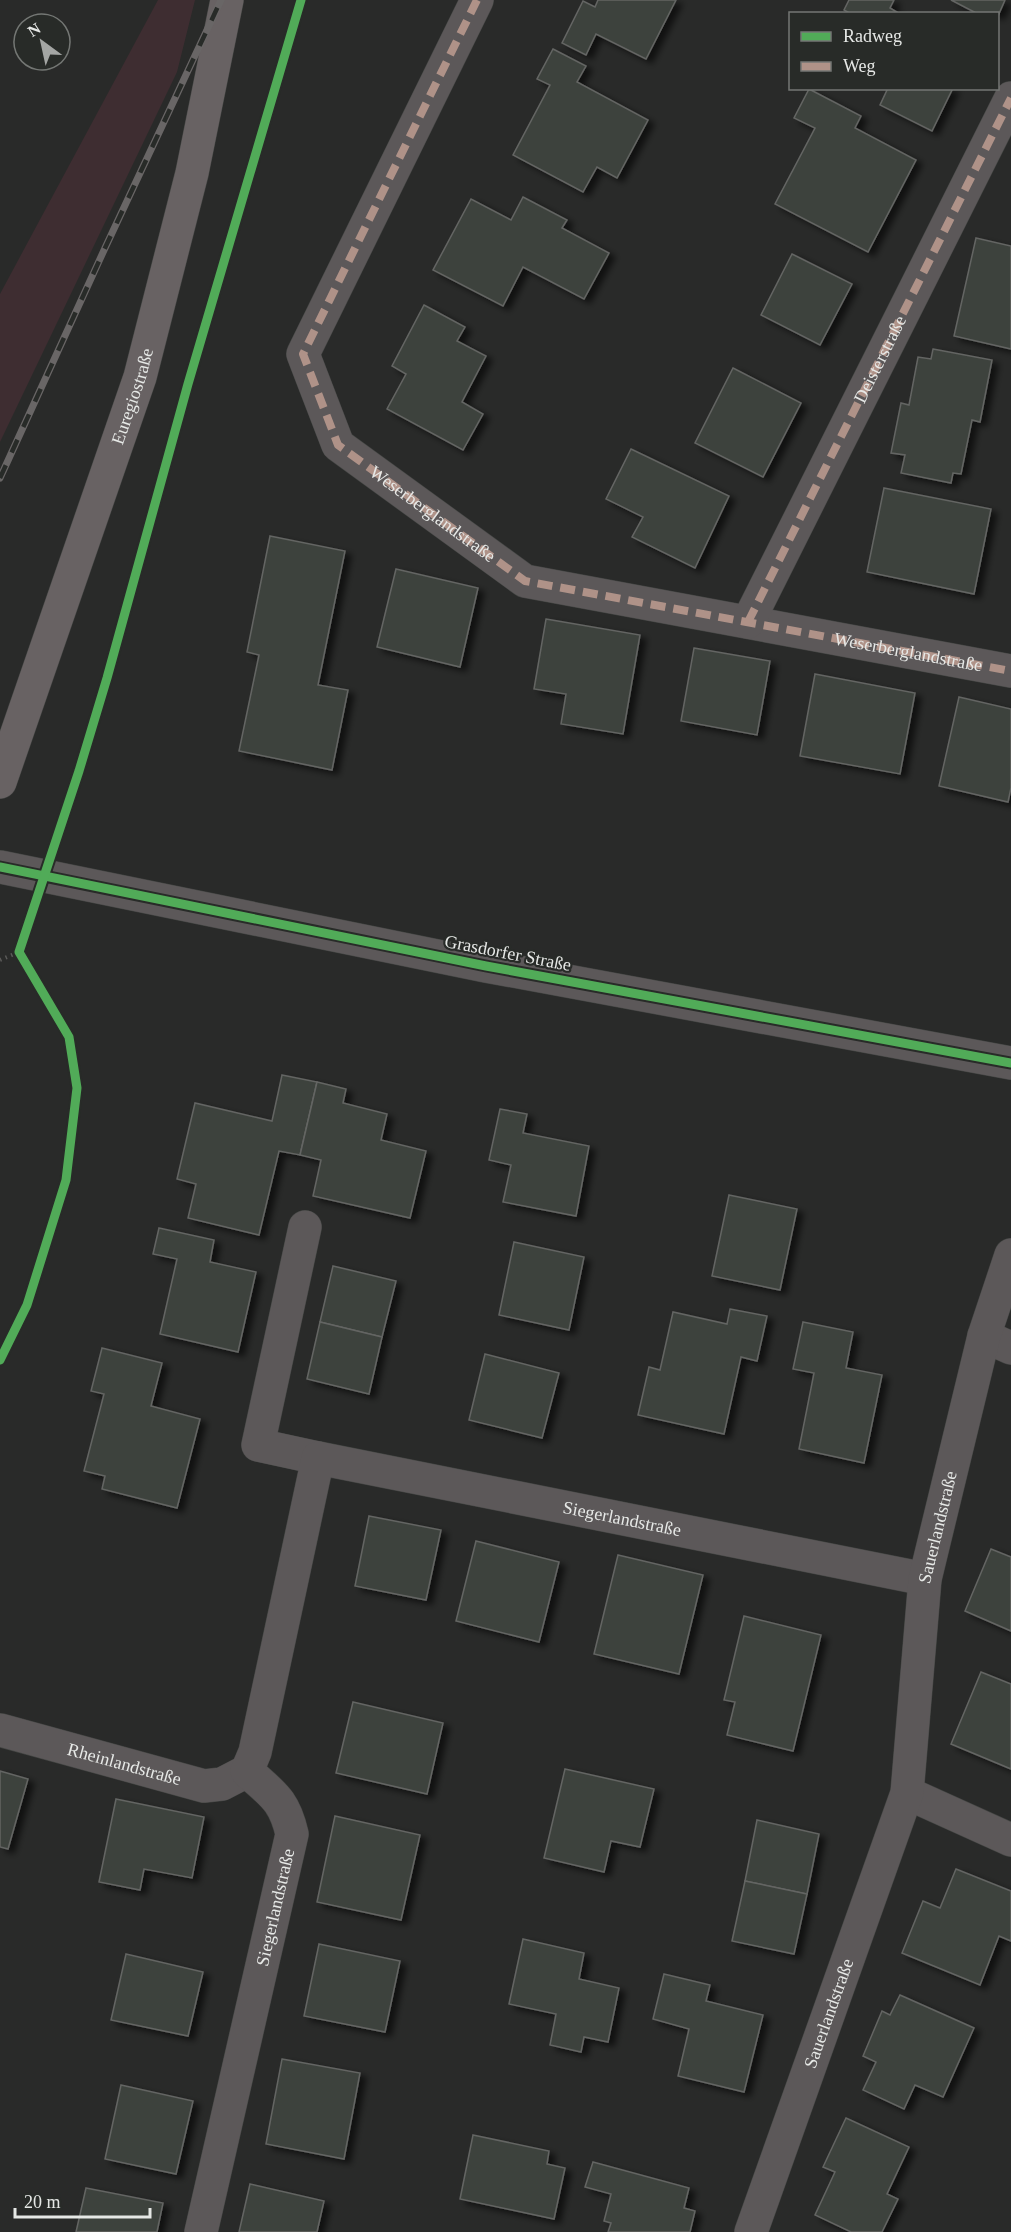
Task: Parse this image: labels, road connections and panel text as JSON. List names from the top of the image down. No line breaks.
{"streets":{"main road":["Euregiostraße"],"street":["Deisterstraße","Weserberglandstraße","Grasdorfer Straße","Siegerlandstraße","Sauerlandstraße","Rheinlandstraße"]},"crossings":[["Deisterstraße","Weserberglandstraße"],["Siegerlandstraße","Sauerlandstraße"],["Siegerlandstraße","Rheinlandstraße"]],"legend":["Radweg","Weg"],"scale_bar":"20 m","north":"top left"}
